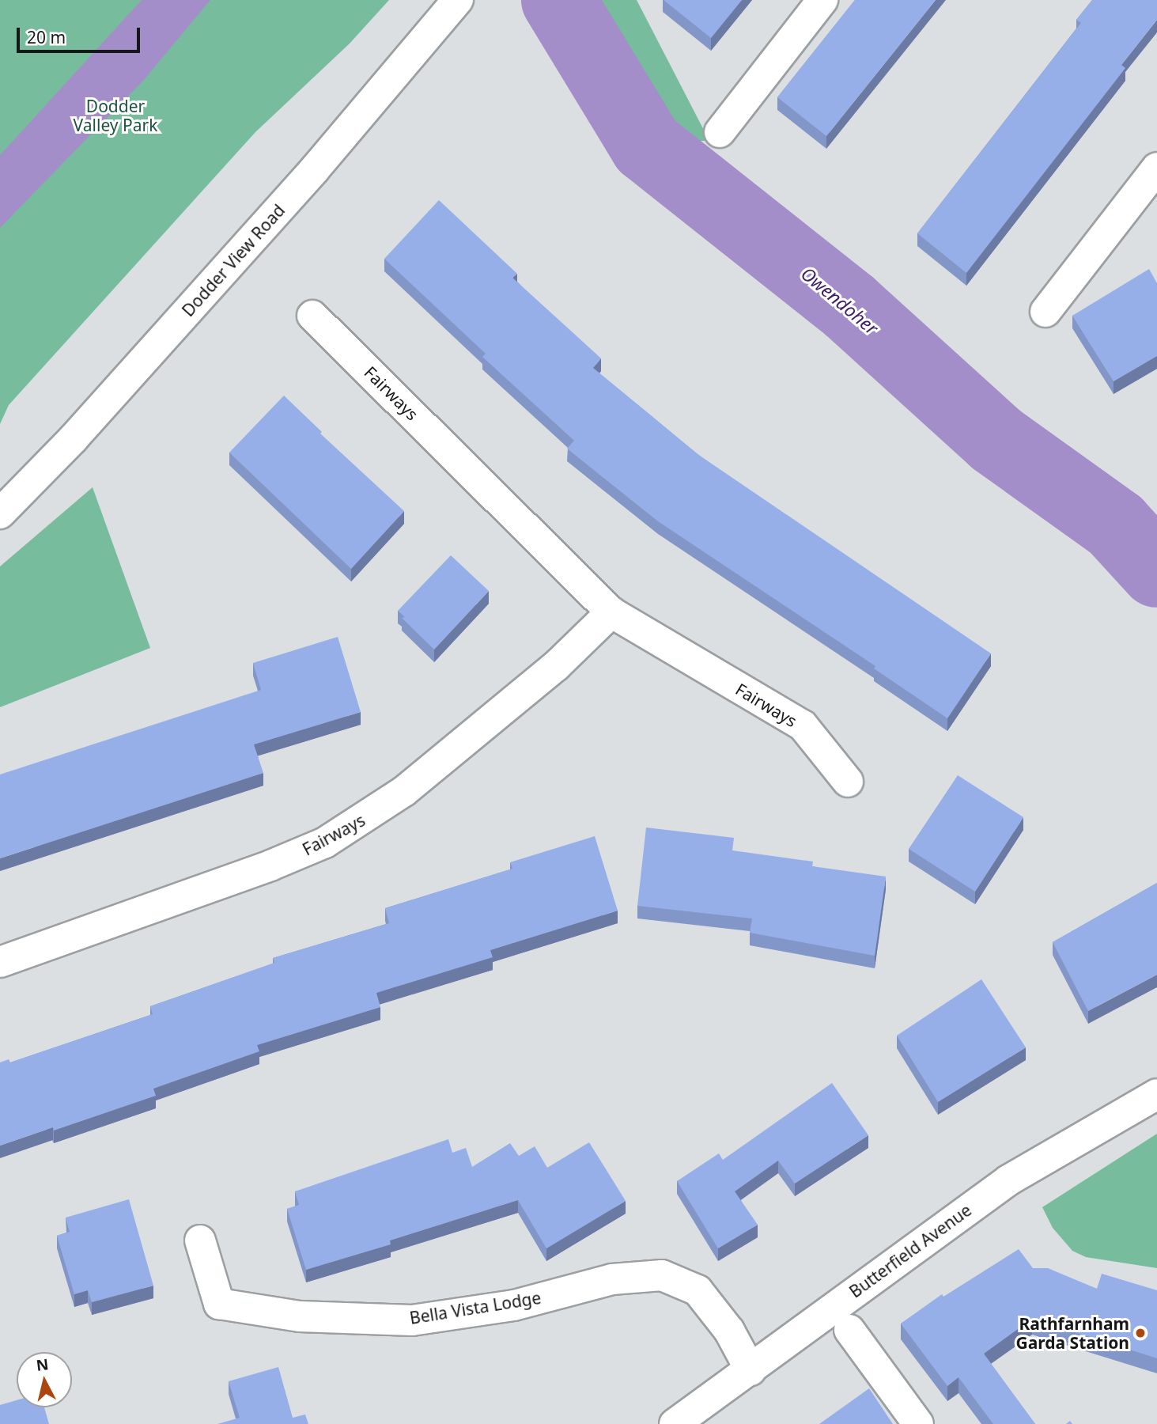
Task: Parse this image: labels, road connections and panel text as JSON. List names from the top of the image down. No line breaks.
{"streets":{"street":["Dodder View Road","Fairways","Butterfield Avenue","Bella Vista Lodge"]},"crossings":[["Butterfield Avenue","Bella Vista Lodge"]],"water":["Owendoher"],"parks":["Dodder Valley Park"],"places":["Rathfarnham Garda Station"],"scale_bar":"20 m","north":"top"}
